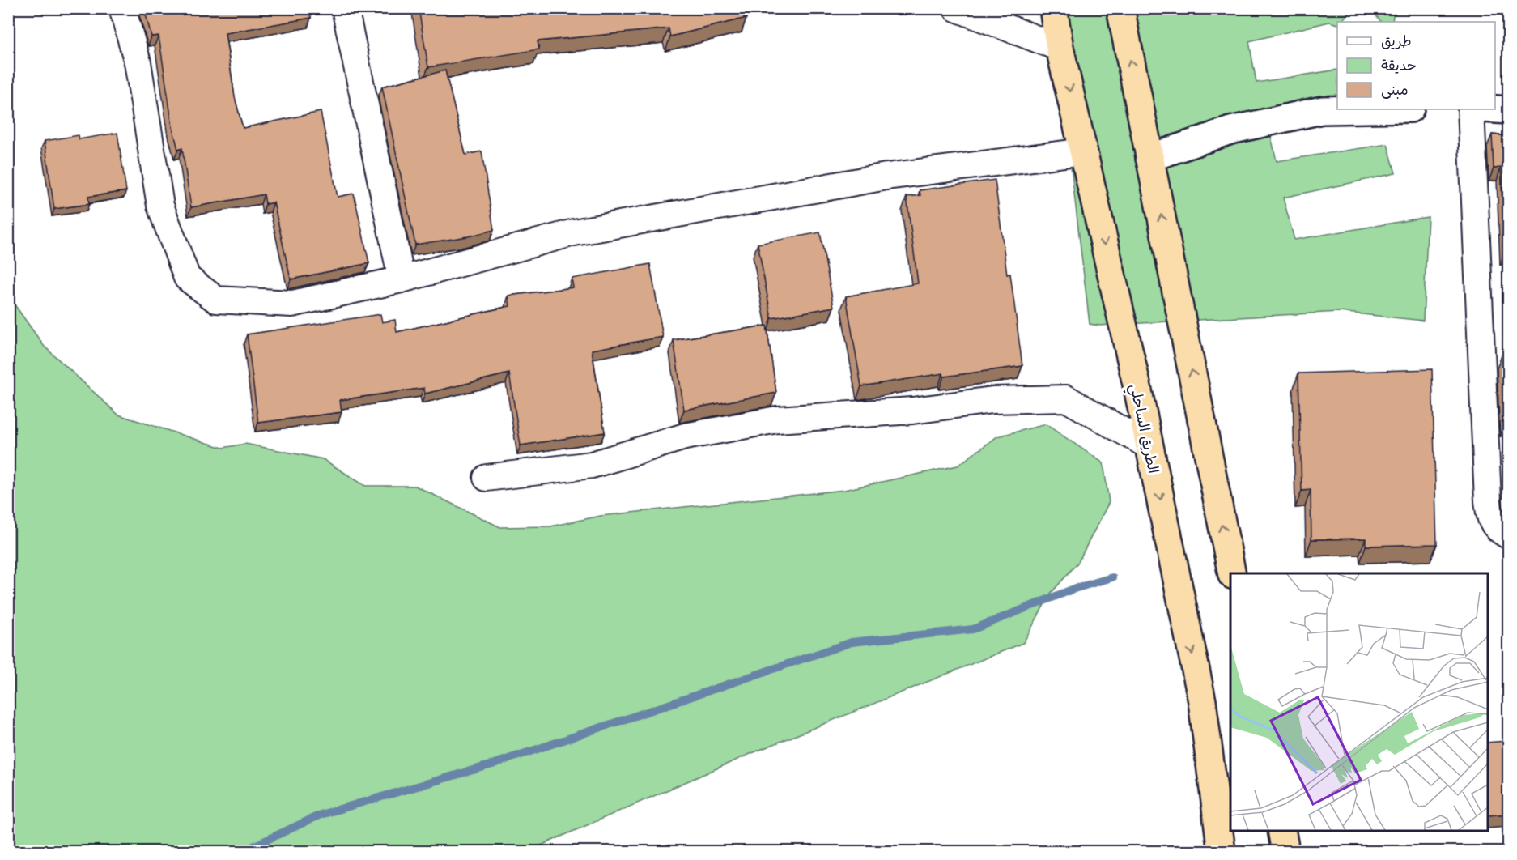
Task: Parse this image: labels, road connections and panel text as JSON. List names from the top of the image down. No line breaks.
{"streets":{"highway":["الطريق الساحلي"]},"legend":["طريق","حديقة","مبنى"]}
